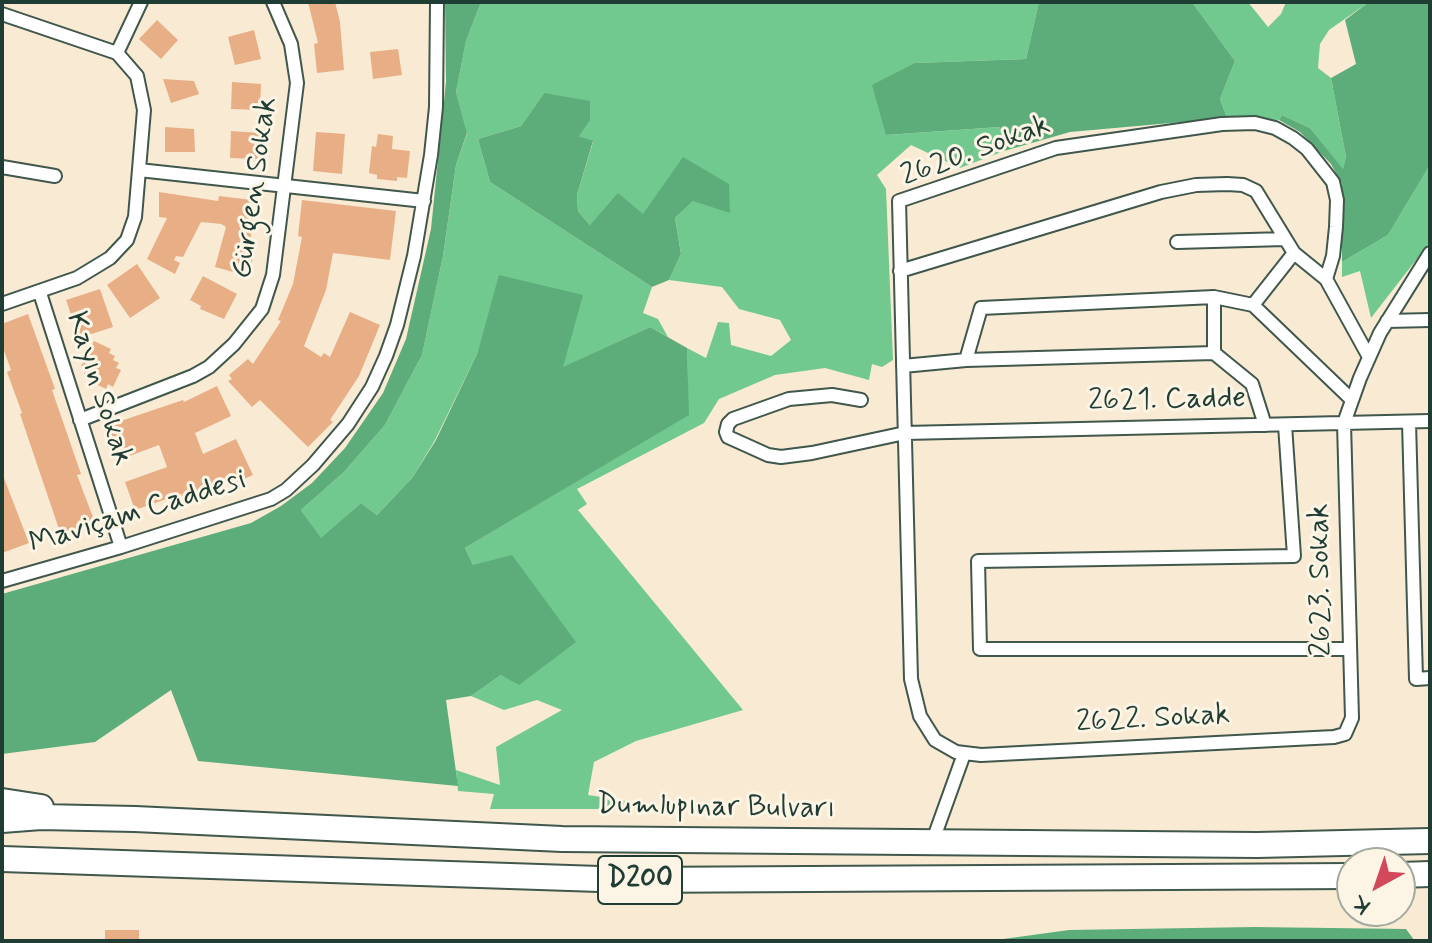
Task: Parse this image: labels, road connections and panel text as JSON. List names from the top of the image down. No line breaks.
{"streets":{"highway":["Dumlupınar Bulvarı","D200"],"street":["2620. Sokak","Gürgen Sokak","Kayın Sokak","2621. Cadde","Maviçam Caddesi","2623. Sokak","2622. Sokak"]},"crossings":[["2620. Sokak","2621. Cadde"],["2620. Sokak","2622. Sokak"],["Gürgen Sokak","Kayın Sokak"],["Kayın Sokak","Maviçam Caddesi"],["2621. Cadde","2623. Sokak"],["2623. Sokak","2622. Sokak"]],"north":"bottom left"}
